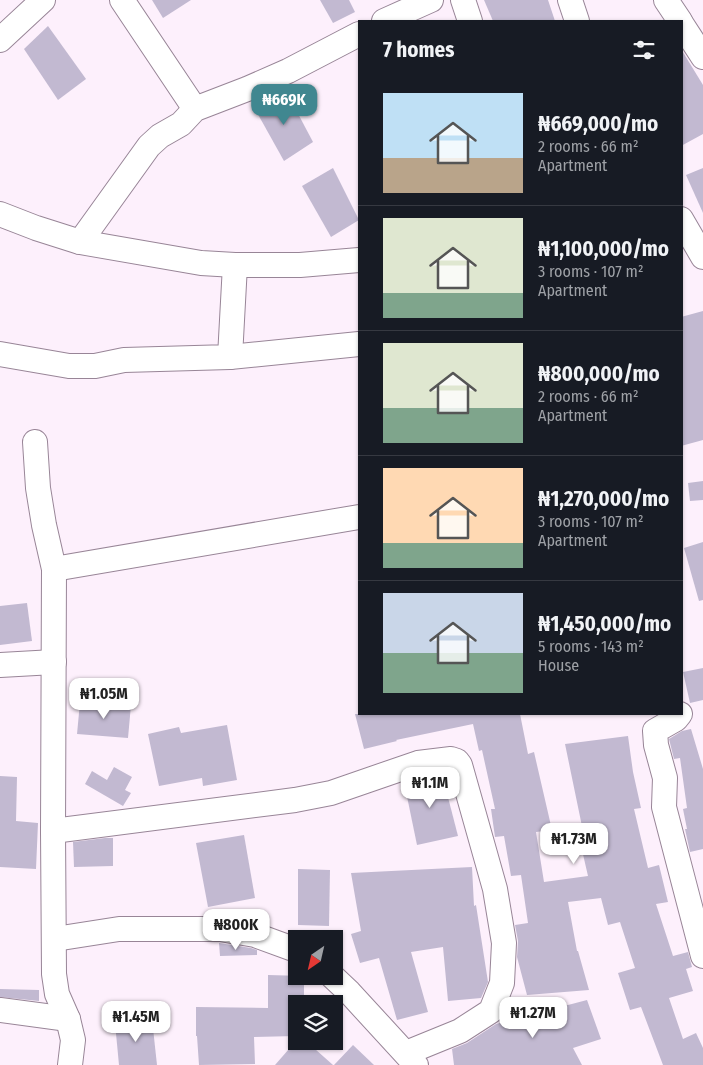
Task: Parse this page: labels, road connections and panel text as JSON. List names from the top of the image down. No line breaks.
{"north":"bottom left","page":{"heading":"7 homes","list":[{"name":"₦669,000/mo","note":"2 rooms · 66 m² · Apartment"},{"name":"₦1,100,000/mo","note":"3 rooms · 107 m² · Apartment"},{"name":"₦800,000/mo","note":"2 rooms · 66 m² · Apartment"},{"name":"₦1,270,000/mo","note":"3 rooms · 107 m² · Apartment"},{"name":"₦1,450,000/mo","note":"5 rooms · 143 m² · House"}],"price":["₦669K","₦1.05M","₦1.1M","₦1.73M","₦800K","₦1.27M","₦1.45M"]}}
